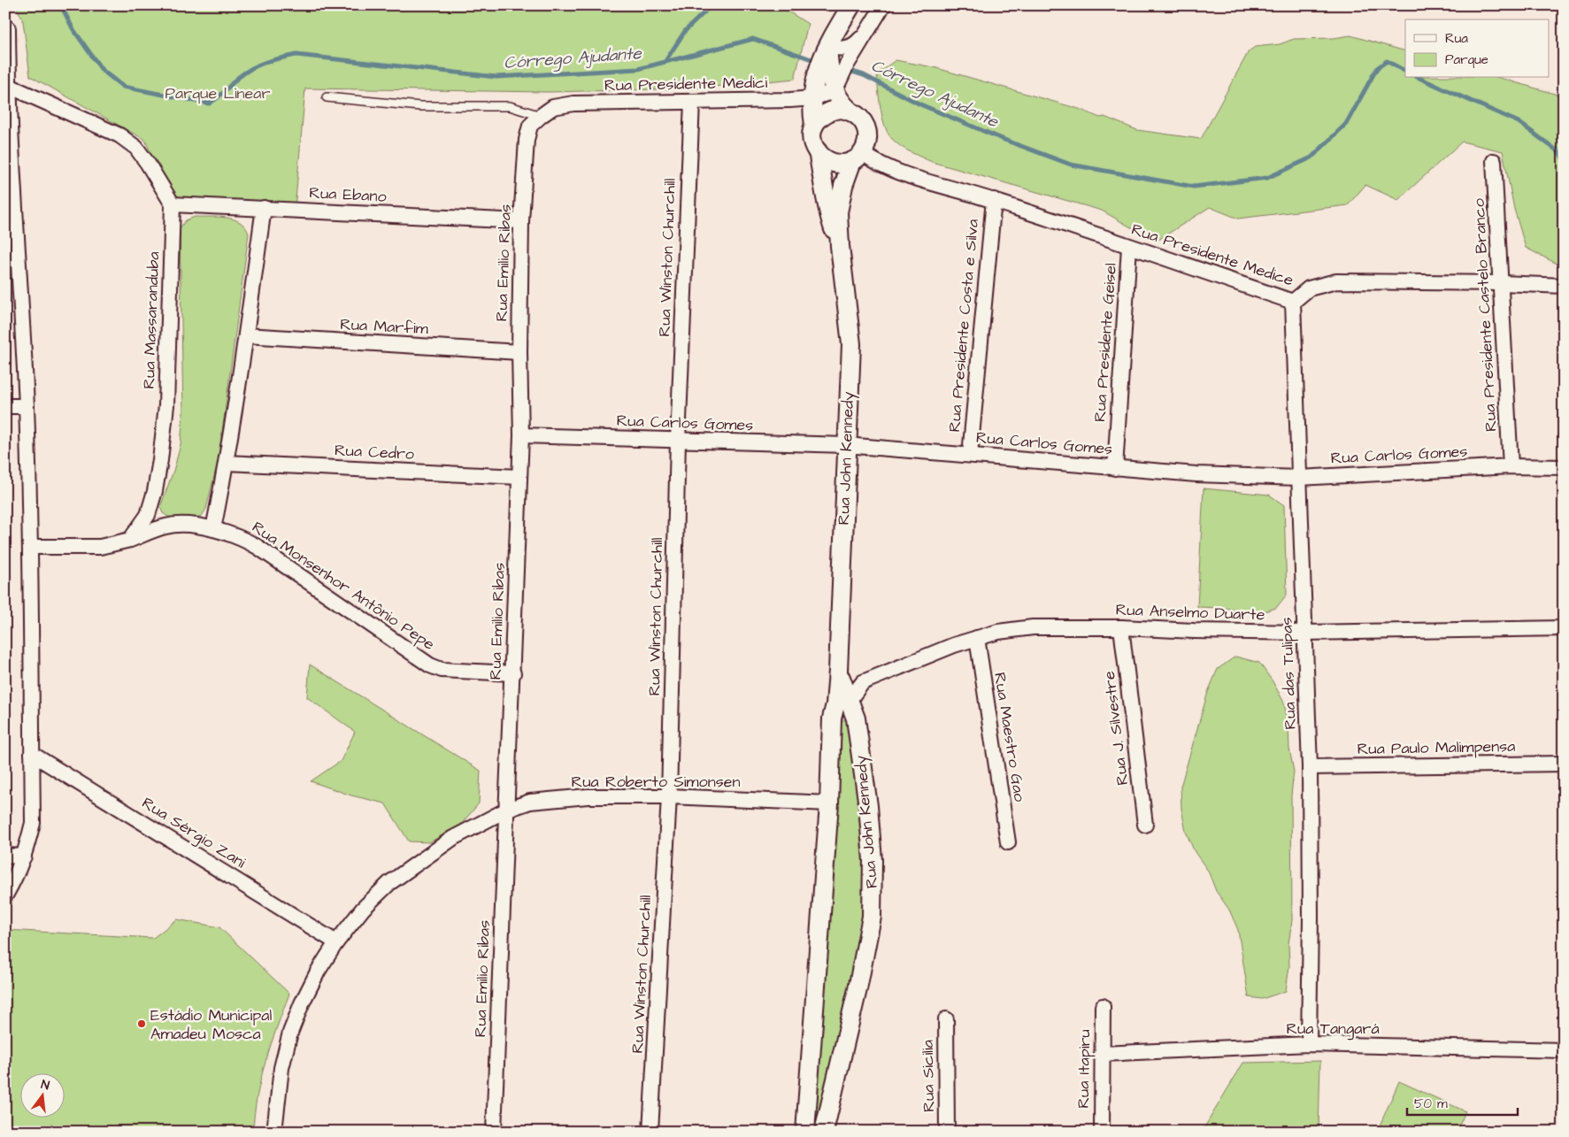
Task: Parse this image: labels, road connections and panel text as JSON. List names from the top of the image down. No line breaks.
{"streets":{"street":["Rua Presidente Medici","Rua Ebano","Rua Presidente Medice","Rua Winston Churchill","Rua Emilio Ribas","Rua Presidente Castelo Branco","Rua Massaranduba","Rua Presidente Costa e Silva","Rua Marfim","Rua Presidente Geisel","Rua Carlos Gomes","Rua Cedro","Rua John Kennedy","Rua Monsenhor Antônio Pepe","Rua Anselmo Duarte","Rua das Tulipas","Rua J. Silvestre","Rua Maestro Gao","Rua Paulo Malimpensa","Rua Roberto Simonsen","Rua Sérgio Zani","Rua Tangará","Rua Itapiru","Rua Sicilia"]},"crossings":[["Rua Presidente Medici","Rua Winston Churchill"],["Rua Presidente Medici","Rua Emilio Ribas"],["Rua Ebano","Rua Emilio Ribas"],["Rua Ebano","Rua Massaranduba"],["Rua Presidente Medice","Rua Presidente Castelo Branco"],["Rua Presidente Medice","Rua Presidente Costa e Silva"],["Rua Presidente Medice","Rua Presidente Geisel"],["Rua Presidente Medice","Rua John Kennedy"],["Rua Presidente Medice","Rua das Tulipas"],["Rua Winston Churchill","Rua Carlos Gomes"],["Rua Winston Churchill","Rua Roberto Simonsen"],["Rua Emilio Ribas","Rua Marfim"],["Rua Emilio Ribas","Rua Carlos Gomes"],["Rua Emilio Ribas","Rua Cedro"],["Rua Emilio Ribas","Rua Monsenhor Antônio Pepe"],["Rua Emilio Ribas","Rua Roberto Simonsen"],["Rua Presidente Castelo Branco","Rua Carlos Gomes"],["Rua Massaranduba","Rua Monsenhor Antônio Pepe"],["Rua Presidente Costa e Silva","Rua Carlos Gomes"],["Rua Presidente Geisel","Rua Carlos Gomes"],["Rua Carlos Gomes","Rua John Kennedy"],["Rua Carlos Gomes","Rua das Tulipas"],["Rua John Kennedy","Rua Anselmo Duarte"],["Rua John Kennedy","Rua Roberto Simonsen"],["Rua Anselmo Duarte","Rua das Tulipas"],["Rua Anselmo Duarte","Rua J. Silvestre"],["Rua Anselmo Duarte","Rua Maestro Gao"],["Rua das Tulipas","Rua Paulo Malimpensa"],["Rua das Tulipas","Rua Tangará"],["Rua Roberto Simonsen","Rua Sérgio Zani"],["Rua Tangará","Rua Itapiru"]],"water":["Córrego Ajudante"],"parks":["Parque Linear"],"places":["Estádio Municipal Amadeu Mosca"],"legend":["Rua","Parque"],"scale_bar":"50 m","north":"top"}
